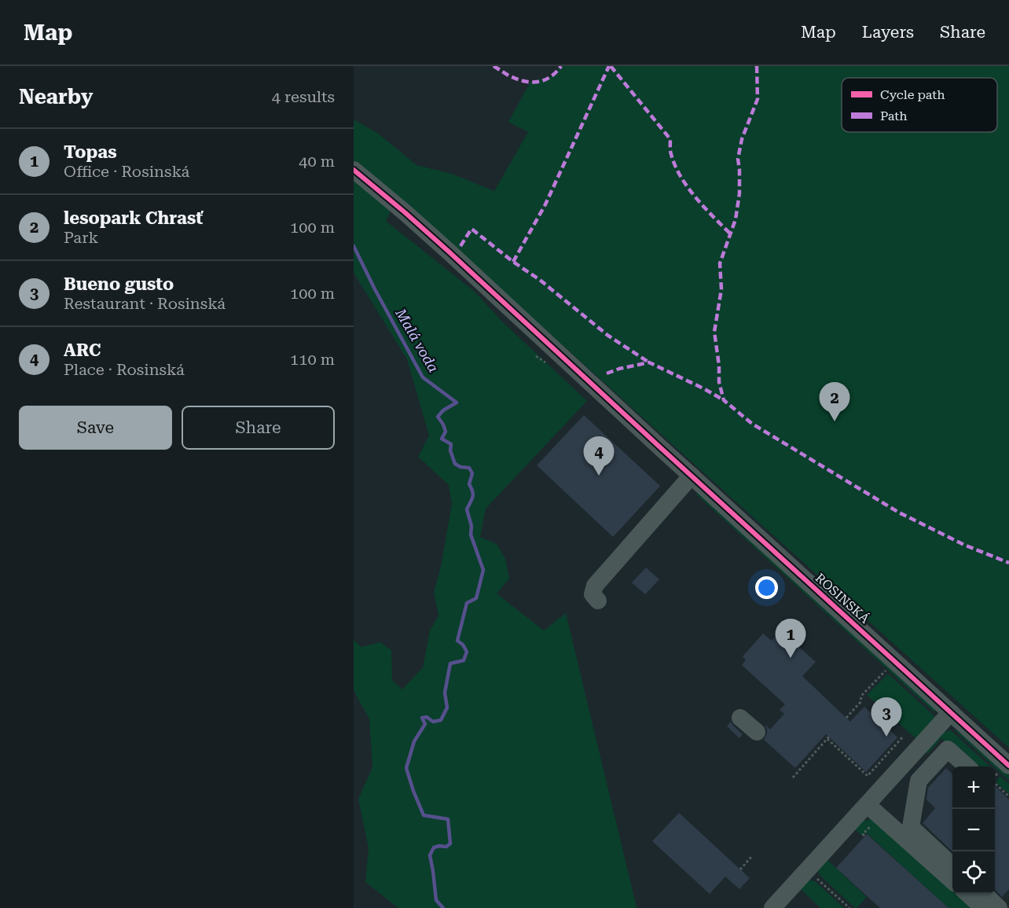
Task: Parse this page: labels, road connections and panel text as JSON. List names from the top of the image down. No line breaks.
{"streets":{"street":["ROSINSKÁ"]},"water":["Malá voda"],"legend":["Cycle path","Path"],"page":{"header":"Map","nav":["Map","Layers","Share"],"heading":["Nearby","4 results"],"list":[{"mark":"1","name":"Topas","note":"Office · Rosinská","value":"40 m"},{"mark":"2","name":"lesopark Chrasť","note":"Park","value":"100 m"},{"mark":"3","name":"Bueno gusto","note":"Restaurant · Rosinská","value":"100 m"},{"mark":"4","name":"ARC","note":"Place · Rosinská","value":"110 m"}],"pins":["2","4","1","3"],"buttons":["Save","Share"],"map_buttons":["+","−"]}}
